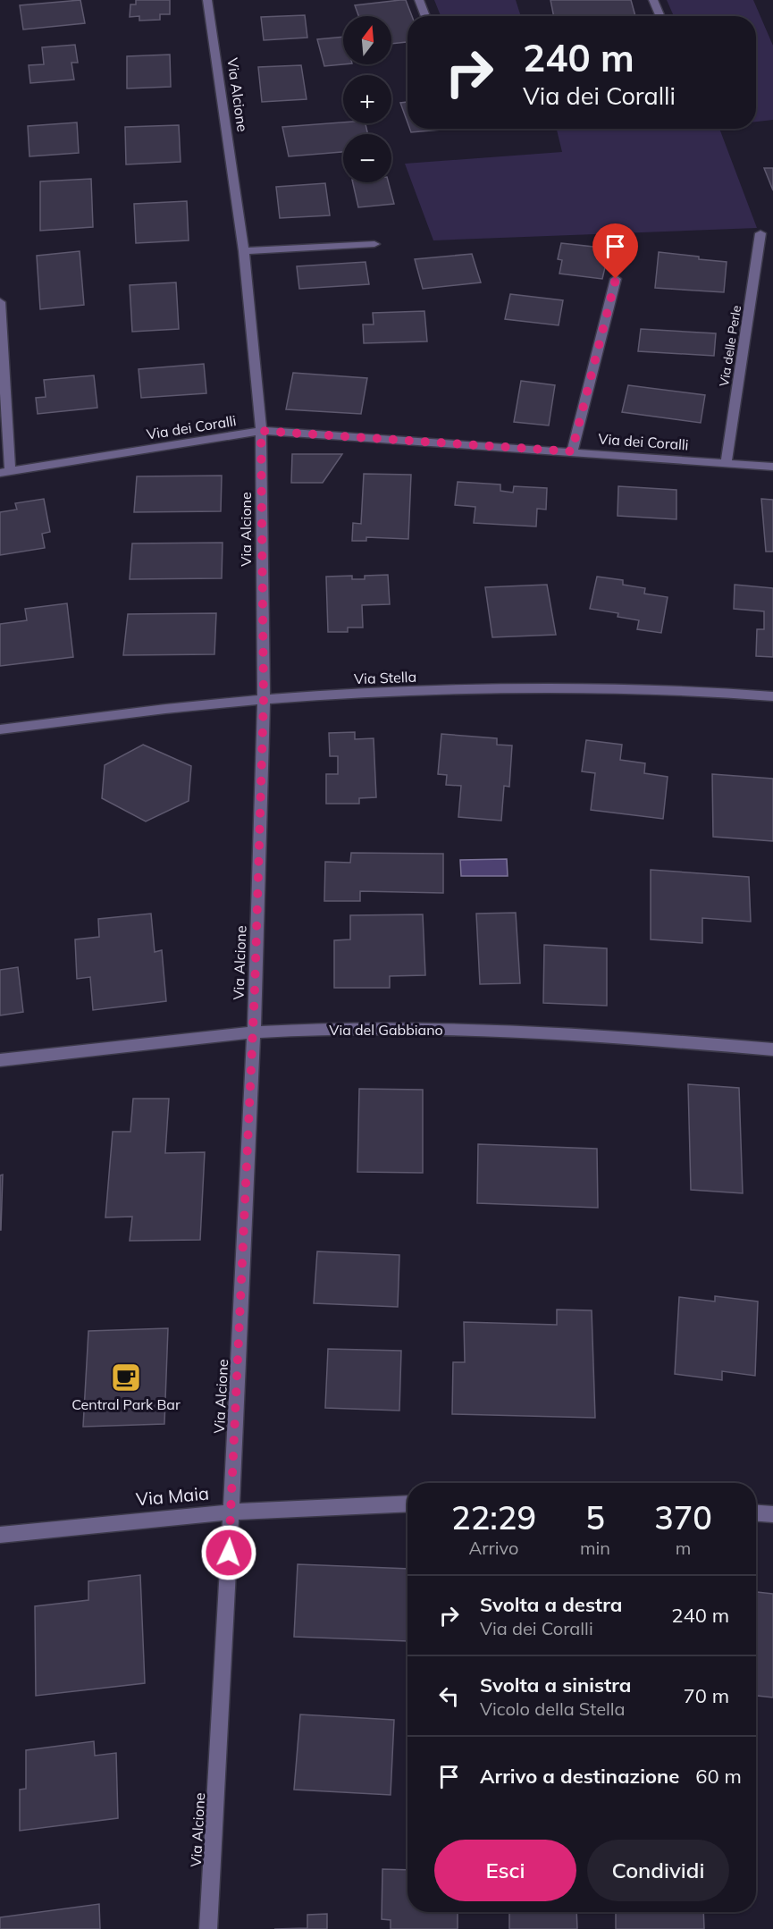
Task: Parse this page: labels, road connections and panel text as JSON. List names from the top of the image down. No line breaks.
{"streets":{"street":["Via Alcione","Via delle Perle","Via dei Coralli","Via Stella","Via del Gabbiano","Via Maia"]},"crossings":[["Via Alcione","Via dei Coralli"],["Via Alcione","Via Stella"],["Via Alcione","Via del Gabbiano"],["Via Alcione","Via Maia"],["Via delle Perle","Via dei Coralli"]],"places":{"cafe":["Central Park Bar"]},"north":"top","page":{"map_buttons":["+","−"],"turn":["240 m","Via dei Coralli"],"eta":["22:29","Arrivo","5","min","370","m"],"list":[{"name":"Svolta a destra","note":"Via dei Coralli","value":"240 m"},{"name":"Svolta a sinistra","note":"Vicolo della Stella","value":"70 m"},{"name":"Arrivo a destinazione","value":"60 m"}],"buttons":["Esci","Condividi"]}}
